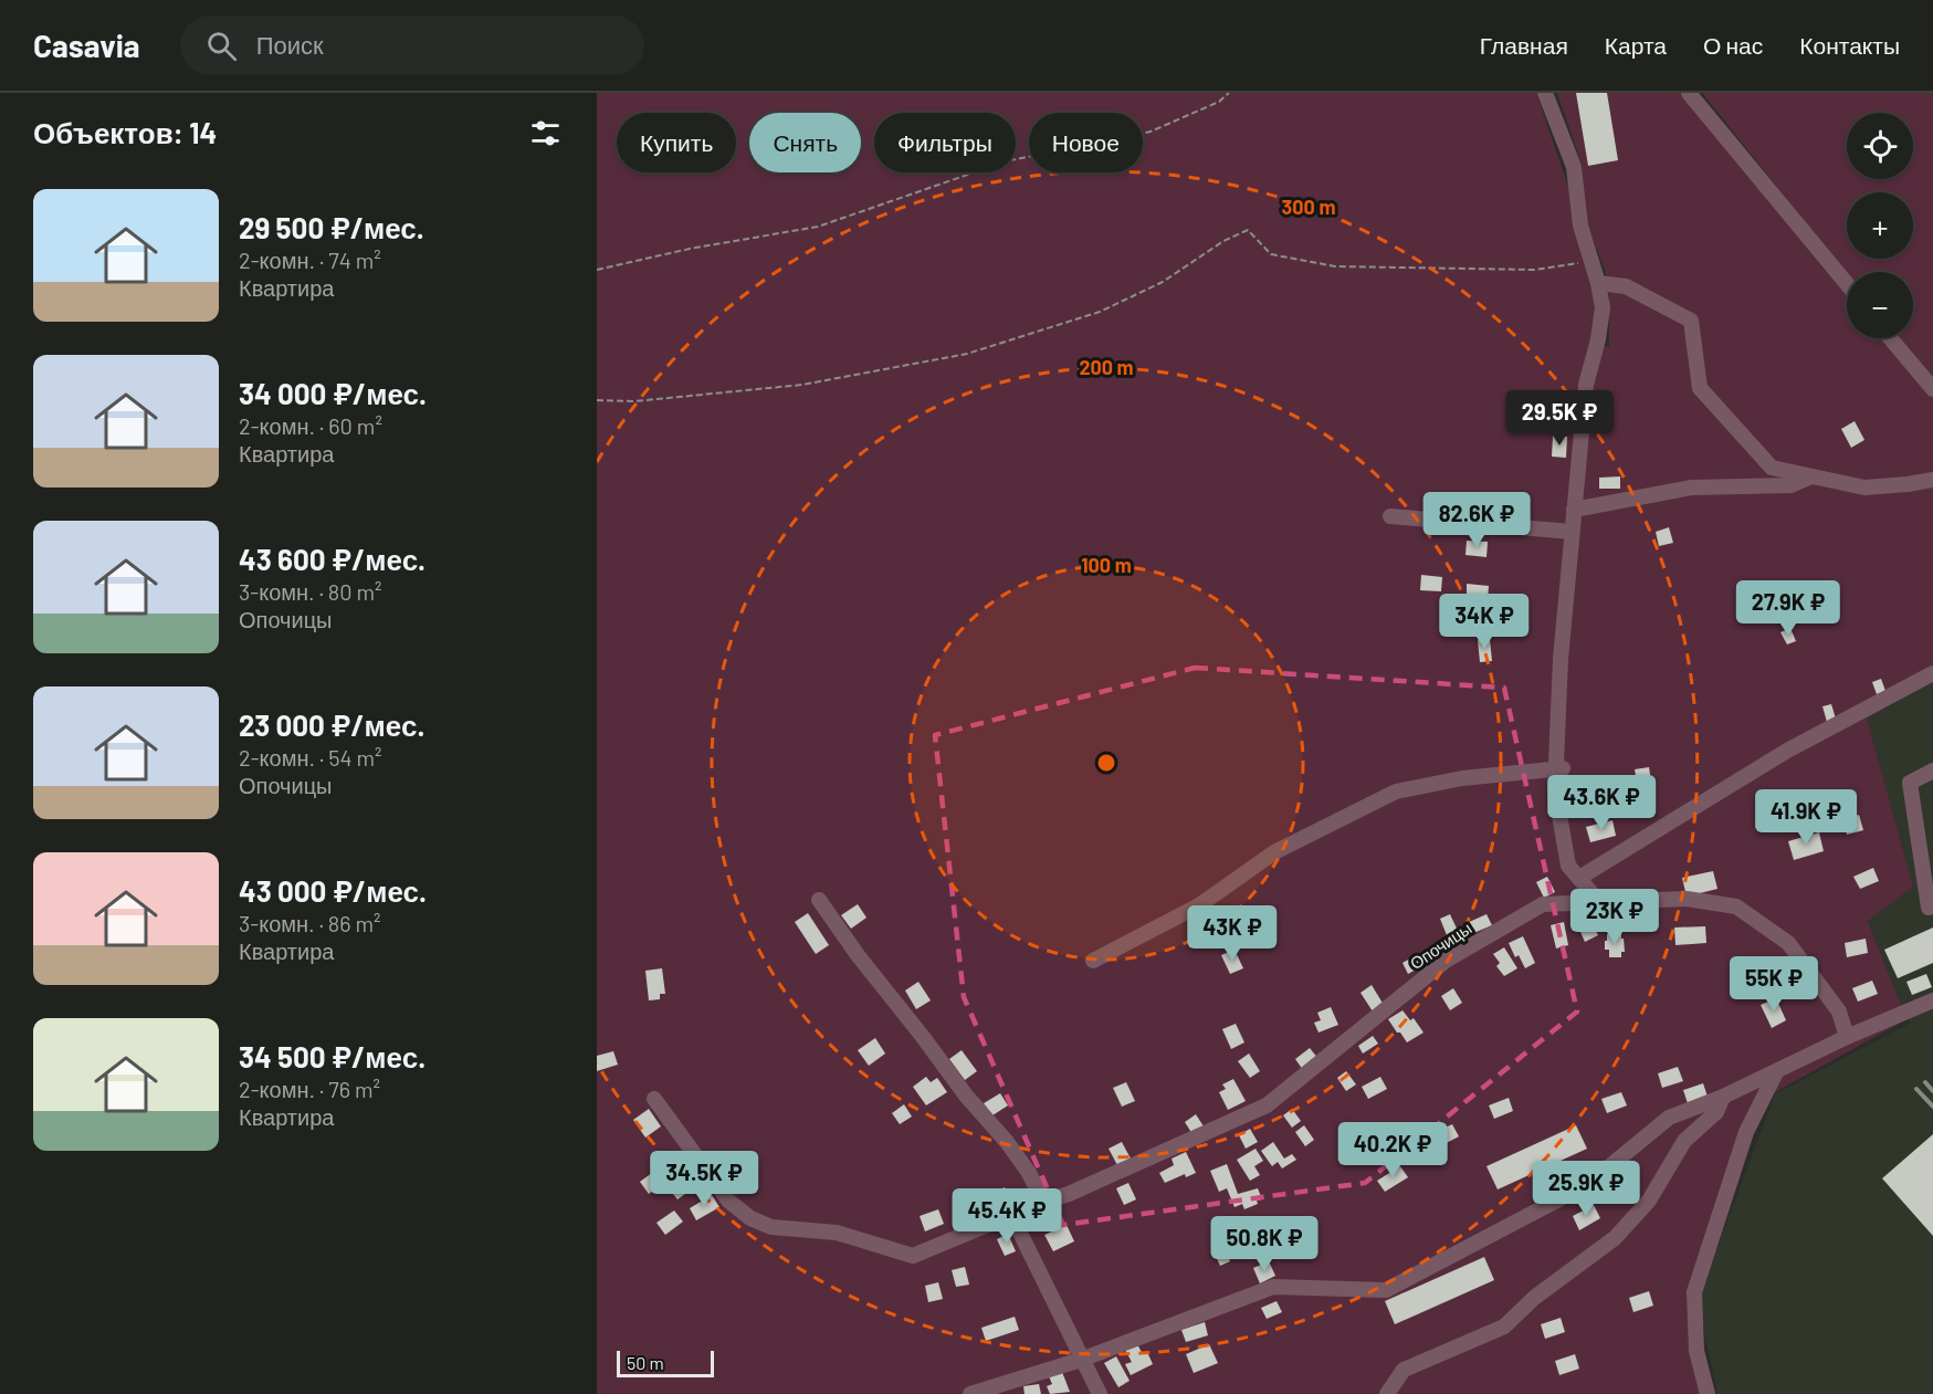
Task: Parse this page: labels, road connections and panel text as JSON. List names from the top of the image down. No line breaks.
{"streets":{"street":["Опочицы"]},"scale_bar":"50 m","page":{"header":"Casavia","search":"Поиск","nav":["Главная","Карта","О нас","Контакты"],"heading":"Объектов: 14","map_buttons":["+","−"],"chip":["Купить","Снять","Фильтры","Новое"],"list":[{"name":"29 500 ₽/мес.","note":"2-комн. · 74 m² · Квартира"},{"name":"34 000 ₽/мес.","note":"2-комн. · 60 m² · Квартира"},{"name":"43 600 ₽/мес.","note":"3-комн. · 80 m² · Опочицы"},{"name":"23 000 ₽/мес.","note":"2-комн. · 54 m² · Опочицы"},{"name":"43 000 ₽/мес.","note":"3-комн. · 86 m² · Квартира"},{"name":"34 500 ₽/мес.","note":"2-комн. · 76 m² · Квартира"}],"price":["29.5K ₽","82.6K ₽","27.9K ₽","34K ₽","43.6K ₽","41.9K ₽","23K ₽","43K ₽","55K ₽","40.2K ₽","34.5K ₽","25.9K ₽","45.4K ₽","50.8K ₽"],"scale":"50 m"},"rings":["300 m","200 m","100 m"]}
